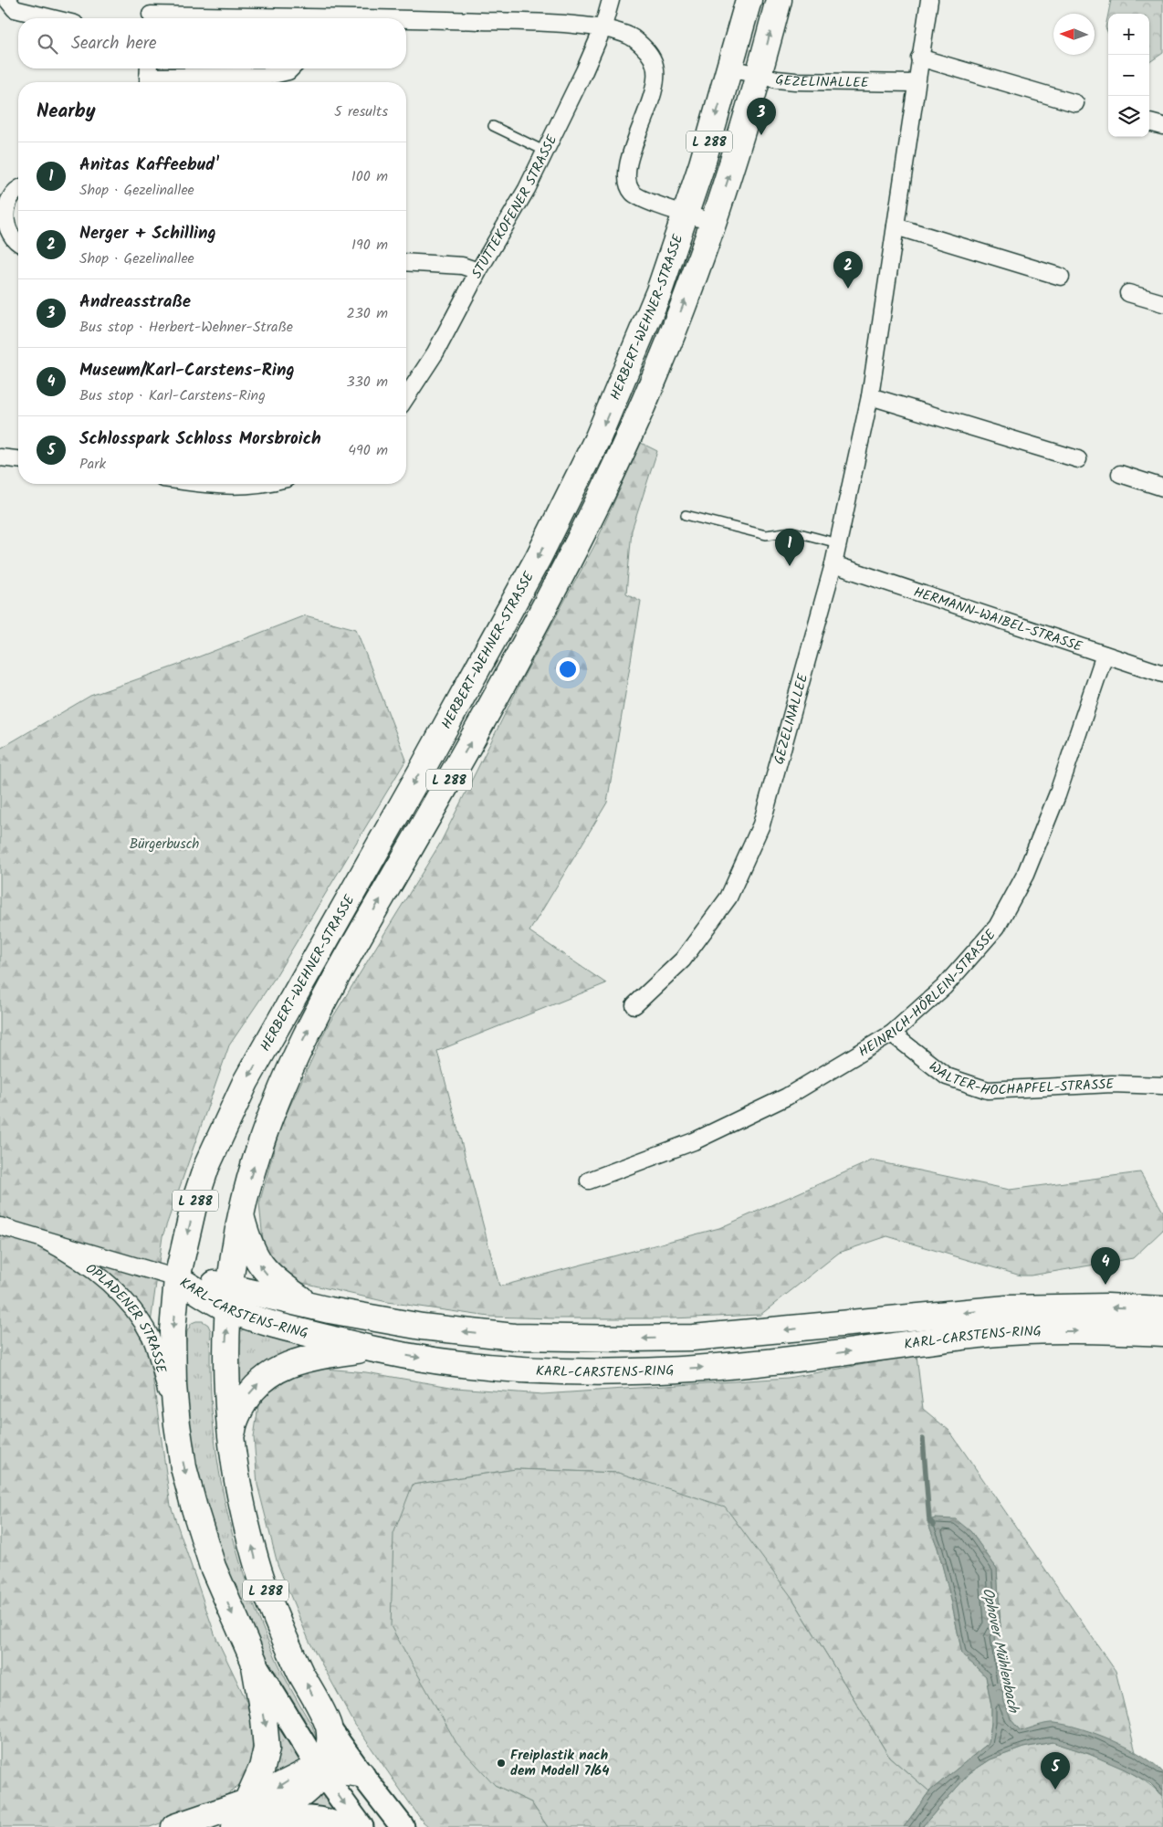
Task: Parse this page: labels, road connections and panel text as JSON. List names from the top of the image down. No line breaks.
{"streets":{"main road":["L 288","HERBERT-WEHNER-STRASSE","KARL-CARSTENS-RING"],"street":["GEZELINALLEE","STÜTTEKOFENER STRASSE","HERMANN-WAIBEL-STRASSE","HEINRICH-HÖRLEIN-STRASSE","WALTER-HOCHAPFEL-STRASSE","OPLADENER STRASSE"]},"crossings":[["GEZELINALLEE","HERBERT-WEHNER-STRASSE"],["GEZELINALLEE","HERMANN-WAIBEL-STRASSE"],["L 288","HERBERT-WEHNER-STRASSE"],["L 288","KARL-CARSTENS-RING"],["L 288","OPLADENER STRASSE"],["HERBERT-WEHNER-STRASSE","KARL-CARSTENS-RING"],["HERBERT-WEHNER-STRASSE","OPLADENER STRASSE"],["HERMANN-WAIBEL-STRASSE","HEINRICH-HÖRLEIN-STRASSE"],["HEINRICH-HÖRLEIN-STRASSE","WALTER-HOCHAPFEL-STRASSE"],["KARL-CARSTENS-RING","OPLADENER STRASSE"]],"water":["Ophover Mühlenbach"],"parks":["Bürgerbusch"],"places":["Freiplastik nach dem Modell 7/64"],"north":"left","page":{"map_buttons":["+","−"],"search":"Search here","heading":["Nearby","5 results"],"pins":["3","2","1","4","5"],"list":[{"mark":"1","name":"Anitas Kaffeebud'","note":"Shop · Gezelinallee","value":"100 m"},{"mark":"2","name":"Nerger + Schilling","note":"Shop · Gezelinallee","value":"190 m"},{"mark":"3","name":"Andreasstraße","note":"Bus stop · Herbert-Wehner-Straße","value":"230 m"},{"mark":"4","name":"Museum/Karl-Carstens-Ring","note":"Bus stop · Karl-Carstens-Ring","value":"330 m"},{"mark":"5","name":"Schlosspark Schloss Morsbroich","note":"Park","value":"490 m"}]}}
